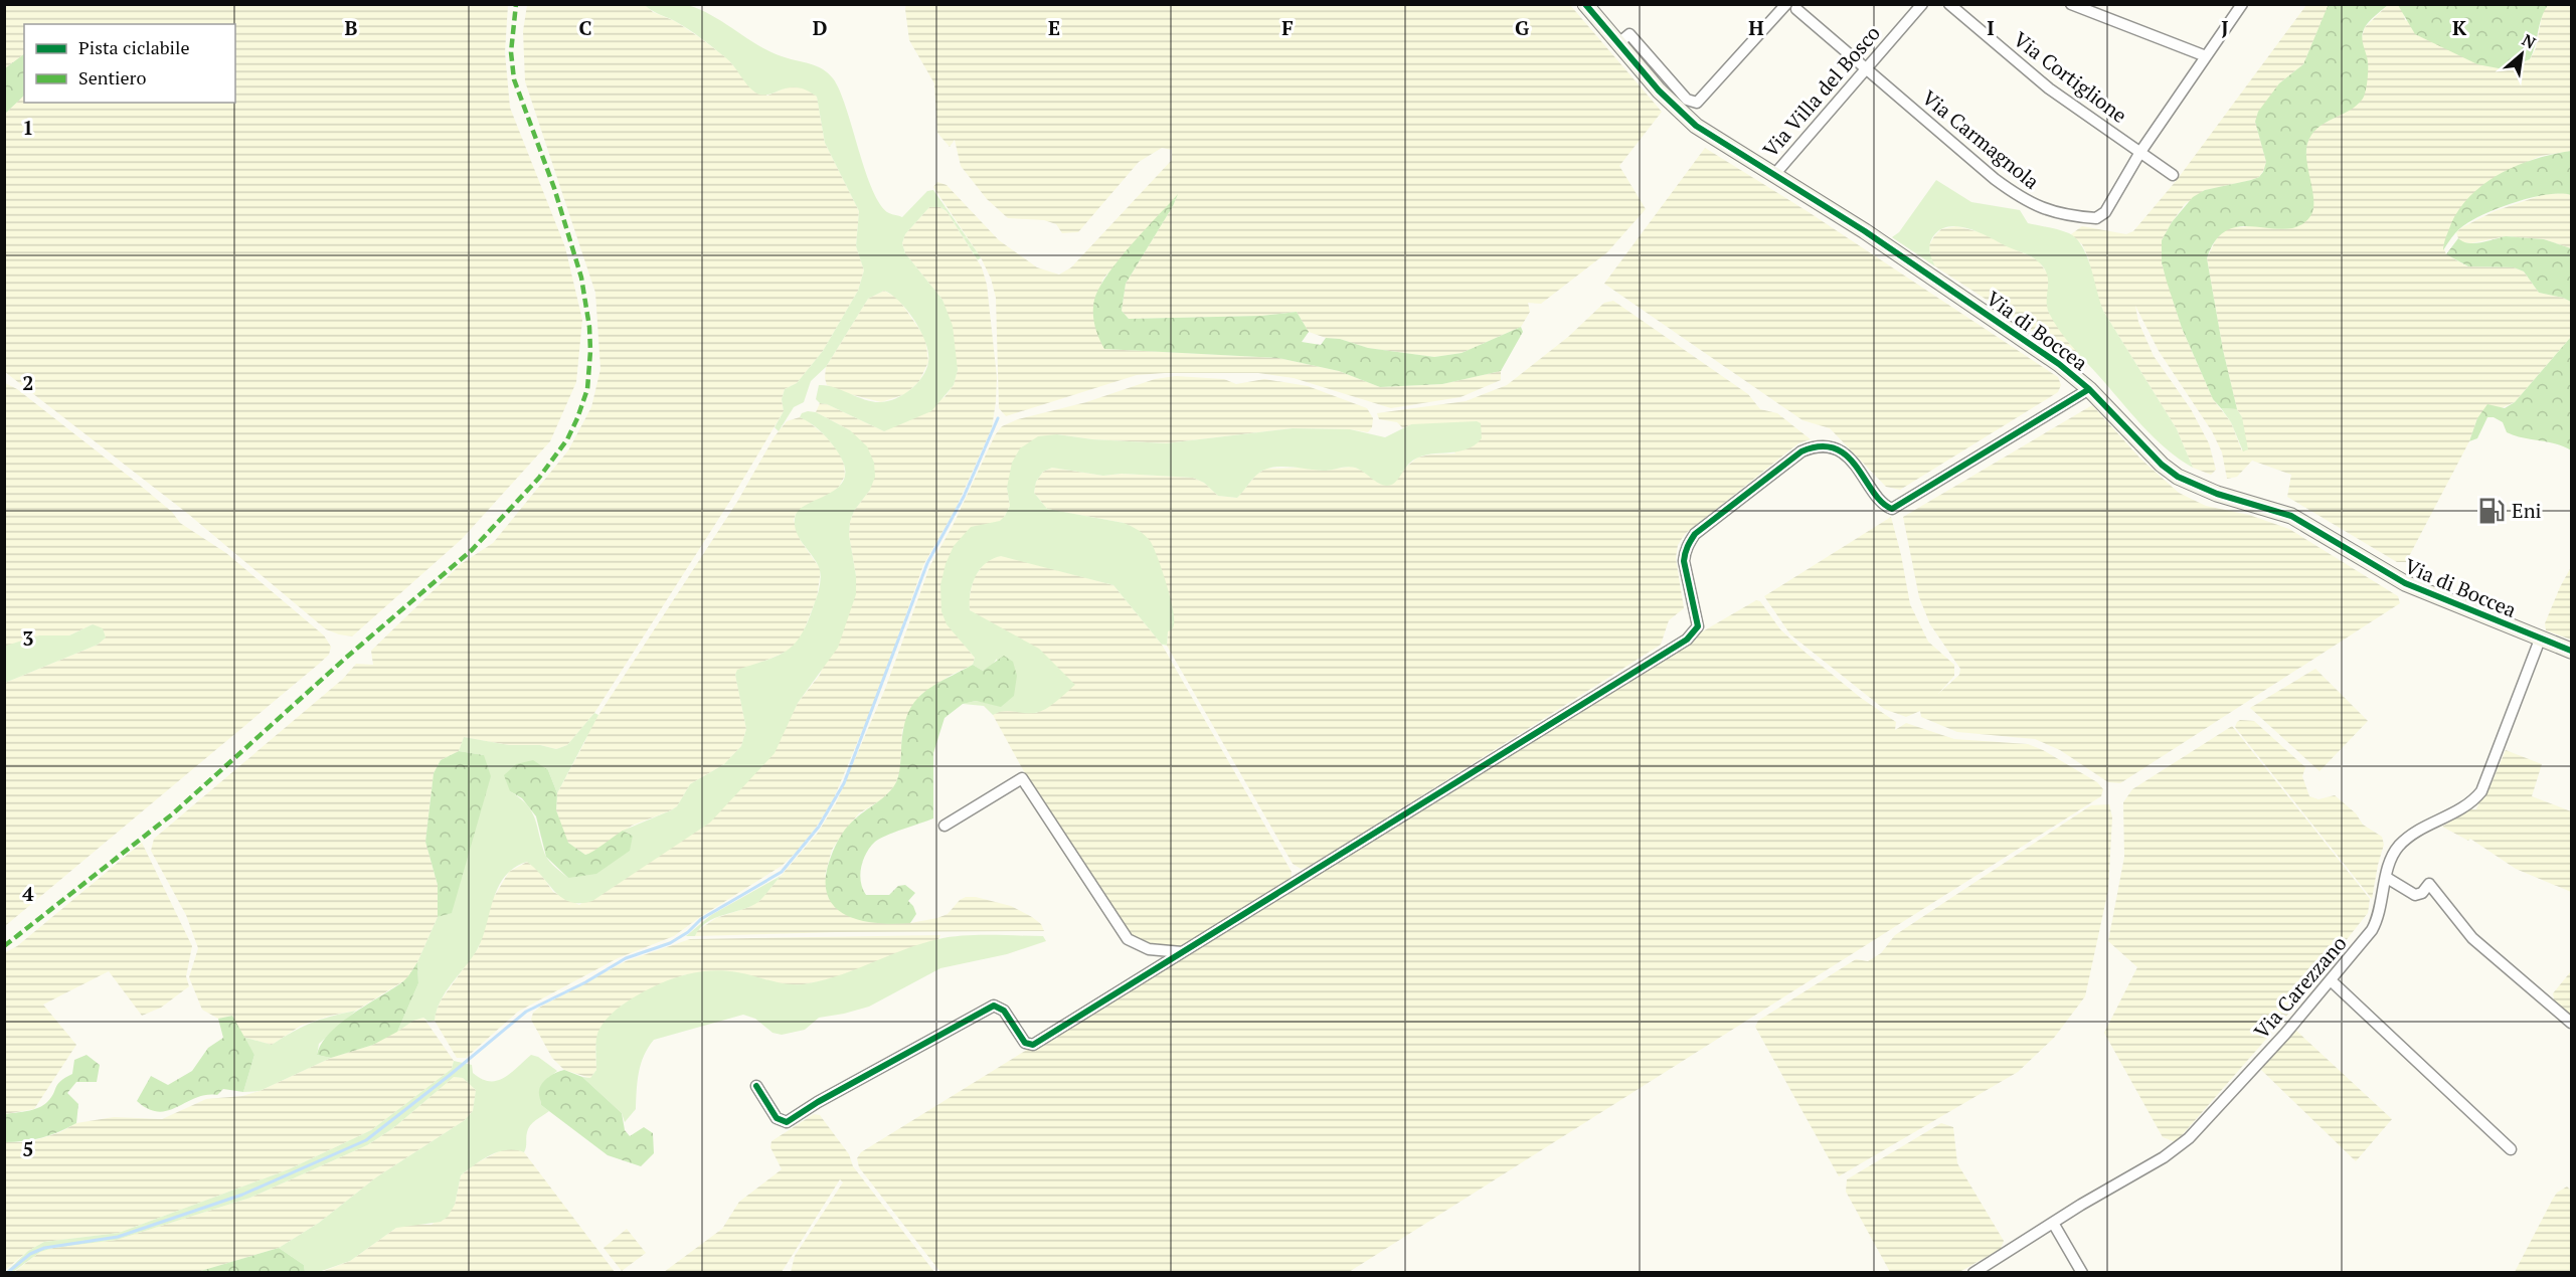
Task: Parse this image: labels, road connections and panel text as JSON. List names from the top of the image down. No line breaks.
{"streets":{"street":["Via Cortiglione","Via Villa del Bosco","Via Carmagnola","Via di Boccea","Via Carezzano"]},"crossings":[["Via Cortiglione","Via Carmagnola"],["Via Villa del Bosco","Via Carmagnola"],["Via Villa del Bosco","Via di Boccea"],["Via di Boccea","Via Carezzano"]],"places":{"fuel station":["Eni"]},"legend":["Pista ciclabile","Sentiero"],"north":"top right","grid":{"columns":["B","C","D","E","F","G","H","I","J","K"],"rows":["1","2","3","4","5"]}}
